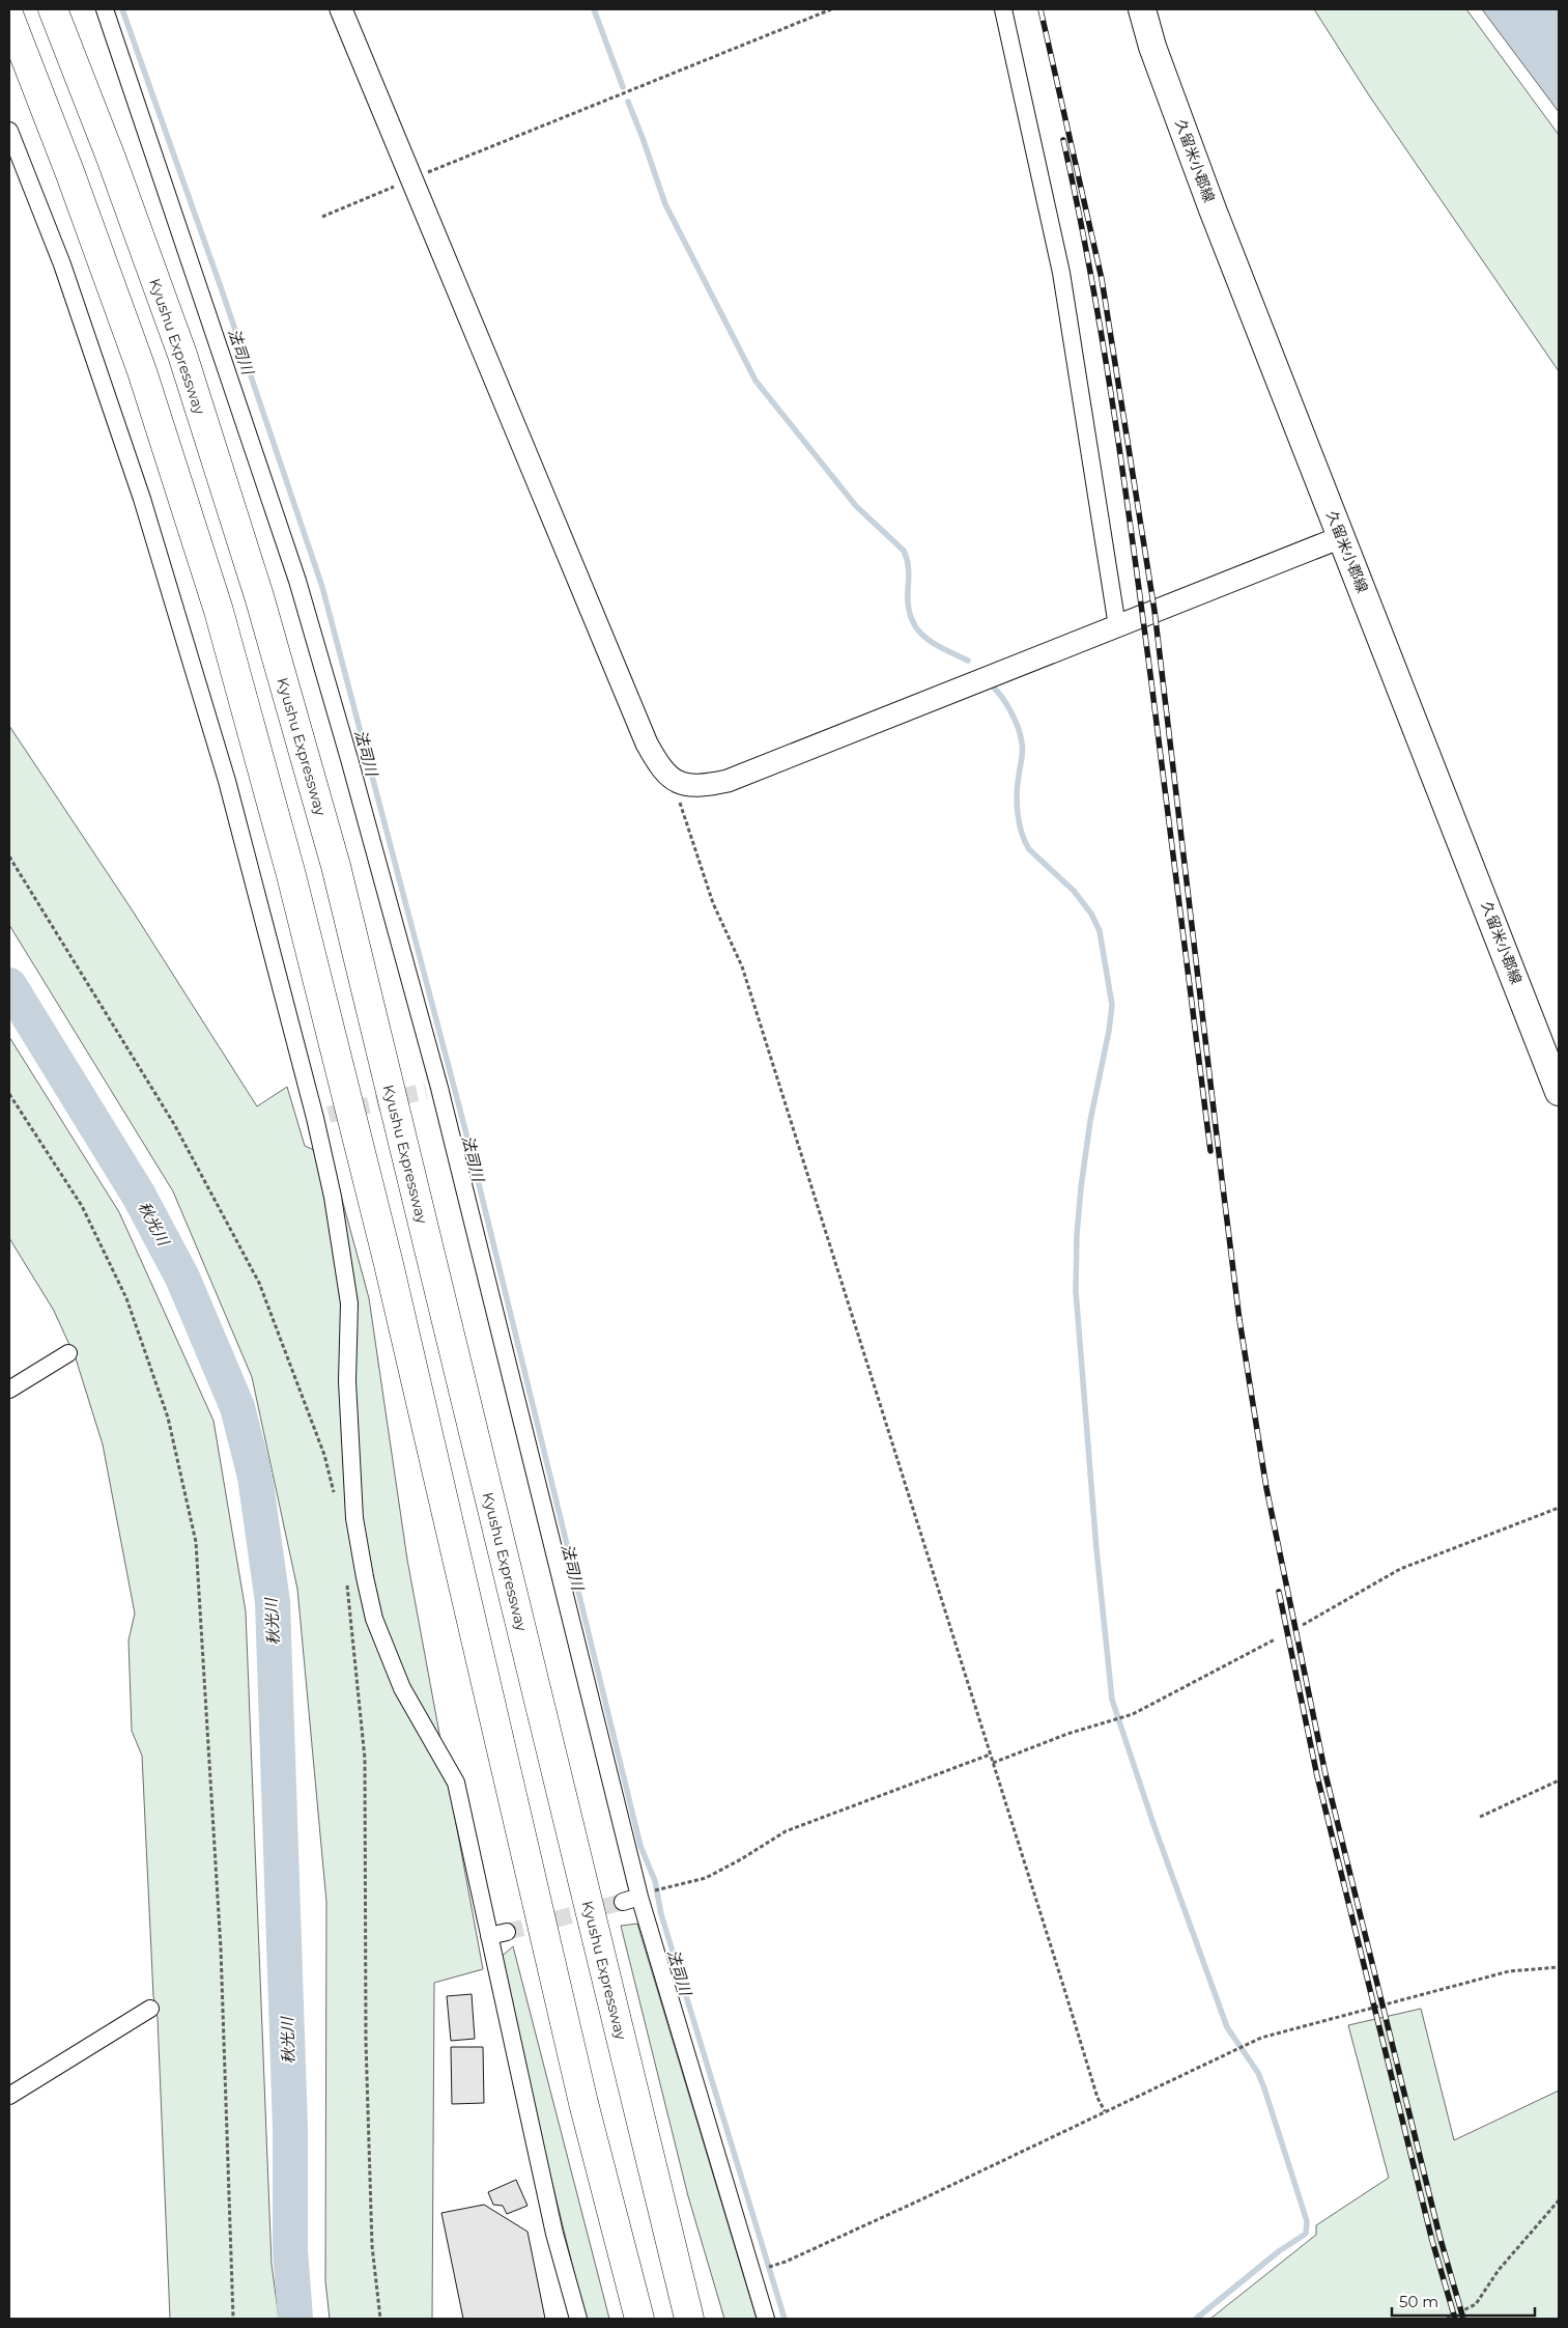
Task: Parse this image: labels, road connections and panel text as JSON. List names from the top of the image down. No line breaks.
{"streets":{"highway":["Kyushu Expressway"],"main road":["久留米小郡線"]},"water":["法司川","秋光川"],"scale_bar":"50 m"}
